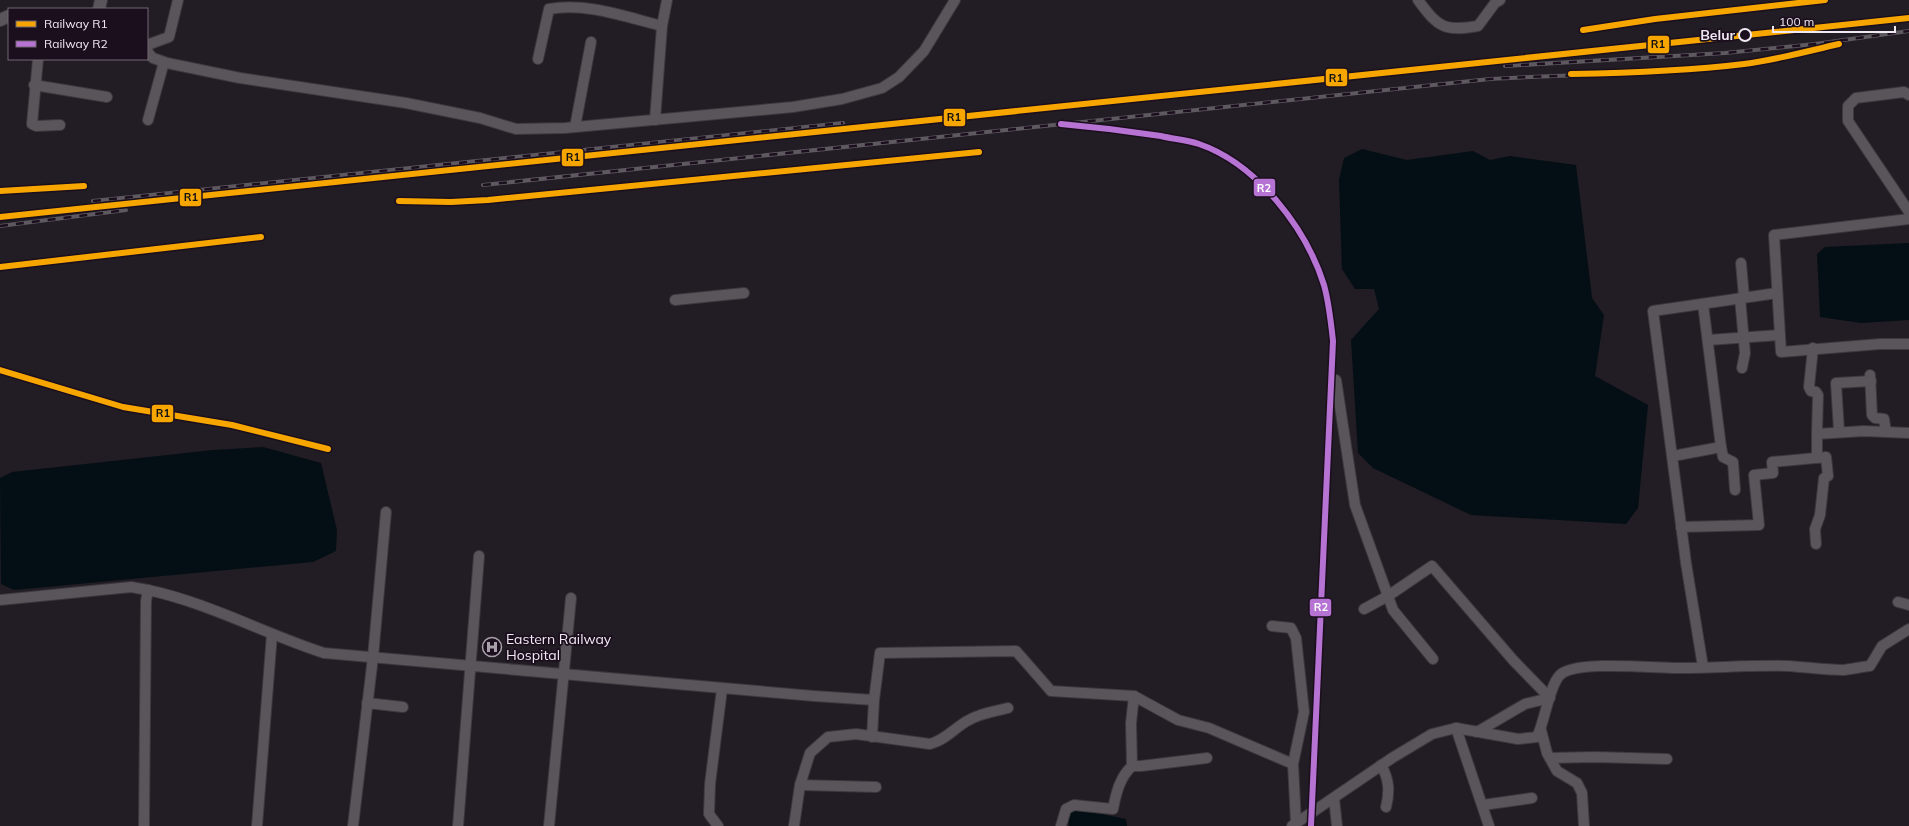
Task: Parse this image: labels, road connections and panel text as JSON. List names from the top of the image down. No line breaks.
{"places":{"other":["Belur"],"hospital":["Eastern Railway Hospital"]},"lines":["rail line R1","rail line R2"],"legend":["Railway R1","Railway R2"],"scale_bar":"100 m"}
